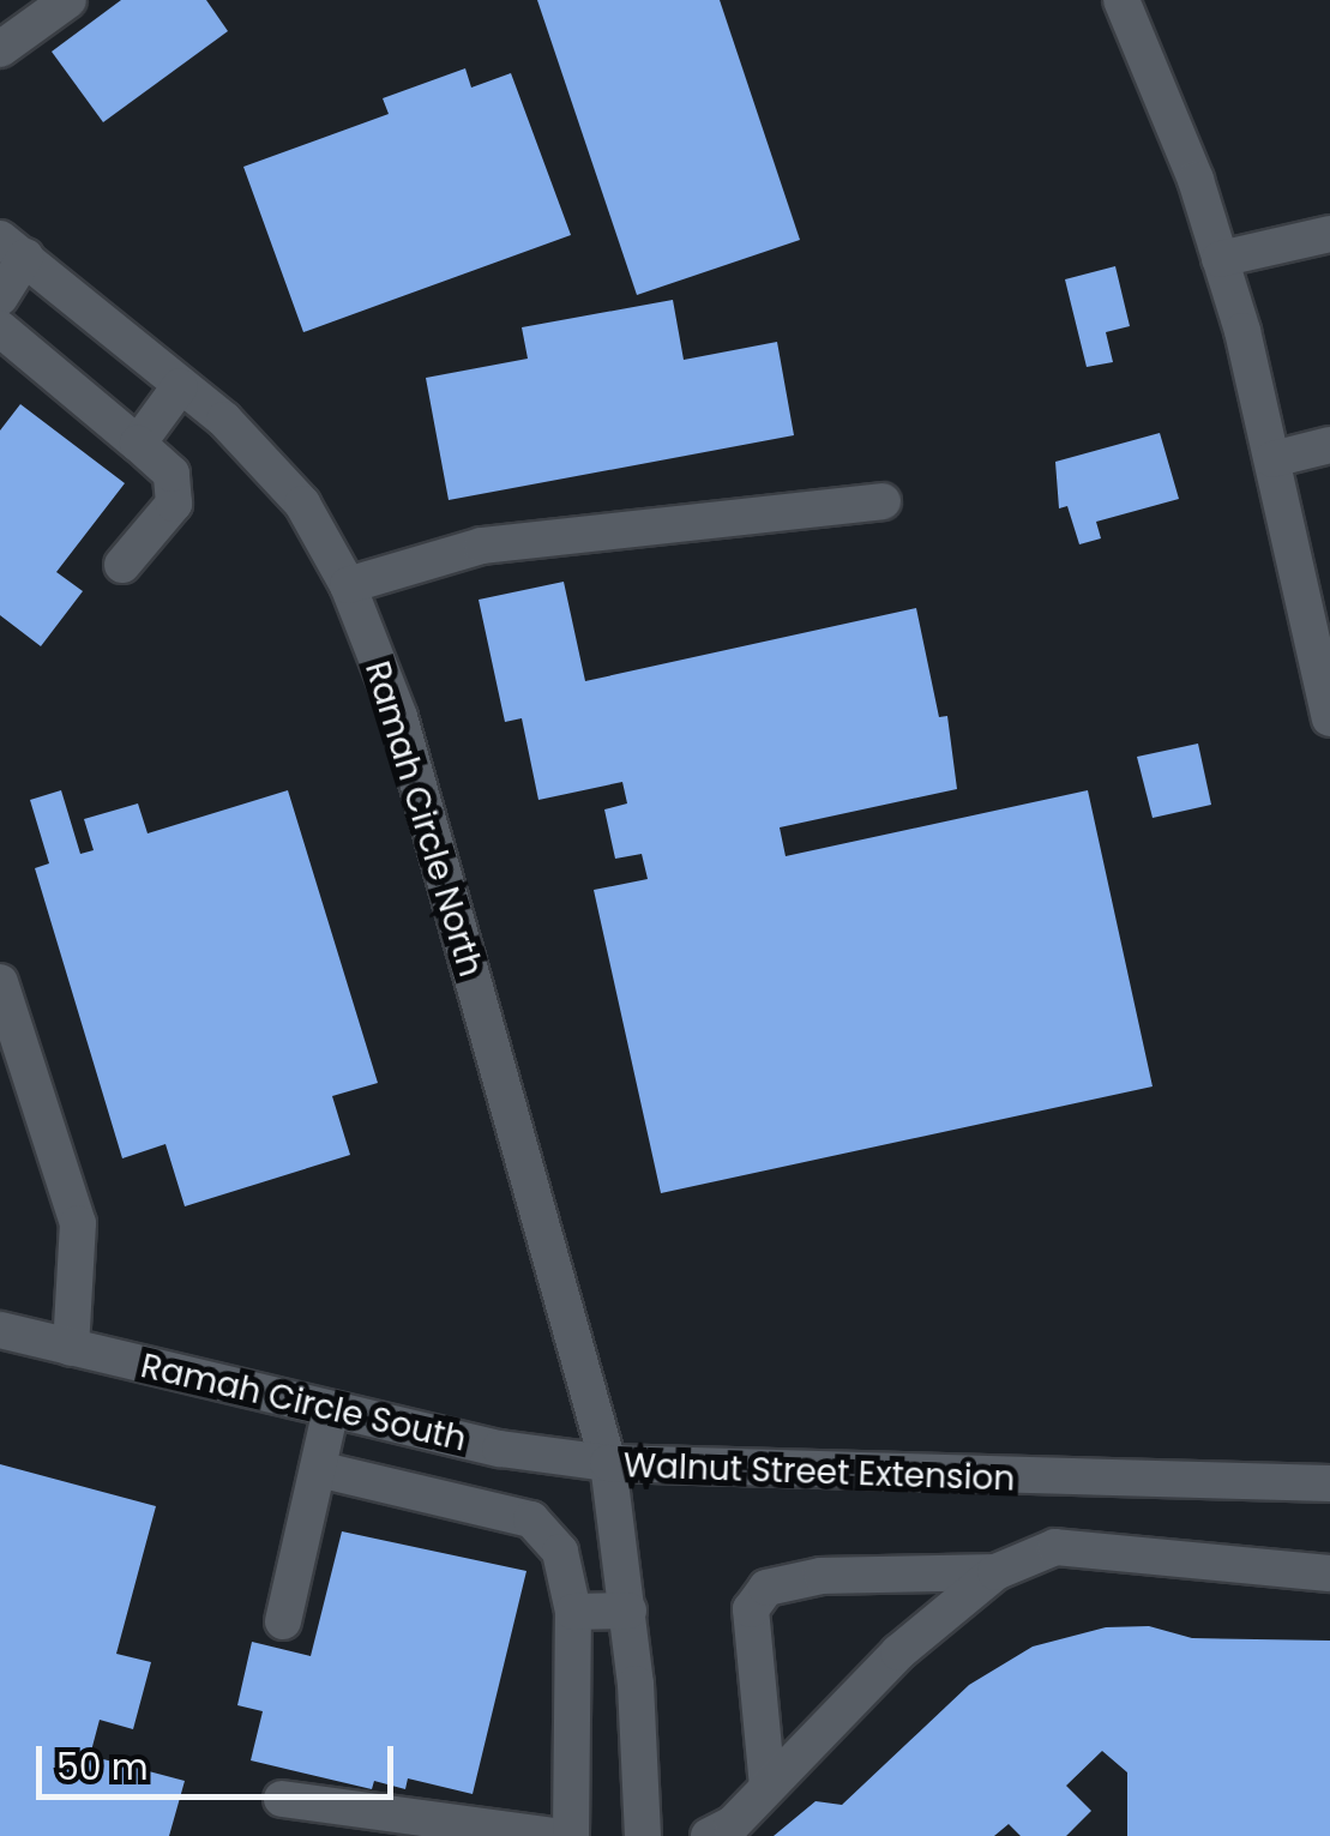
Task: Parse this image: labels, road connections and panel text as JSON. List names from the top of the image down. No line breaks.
{"streets":{"street":["Ramah Circle North","Ramah Circle South","Walnut Street Extension"]},"crossings":[["Ramah Circle North","Ramah Circle South"],["Ramah Circle North","Walnut Street Extension"],["Ramah Circle South","Walnut Street Extension"]],"scale_bar":"50 m"}
